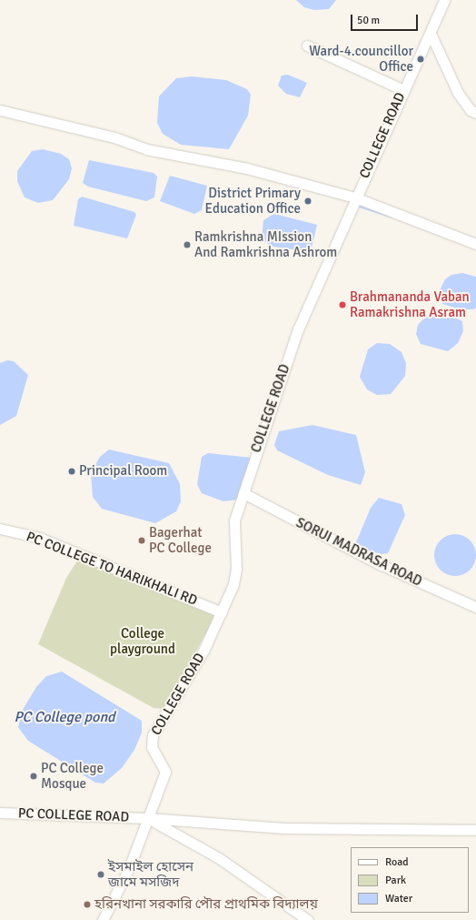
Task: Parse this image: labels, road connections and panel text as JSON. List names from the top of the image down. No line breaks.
{"streets":{"street":["COLLEGE ROAD","SORUI MADRASA ROAD","PC COLLEGE TO HARIKHALI RD","PC COLLEGE ROAD"]},"crossings":[["COLLEGE ROAD","SORUI MADRASA ROAD"],["COLLEGE ROAD","PC COLLEGE TO HARIKHALI RD"],["COLLEGE ROAD","PC COLLEGE ROAD"]],"water":["PC College pond"],"parks":["College playground"],"places":["Ward-4.councillor Office","District Primary Education Office","Ramkrishna MIssion And Ramkrishna Ashrom","Brahmananda Vaban Ramakrishna Asram","Principal Room","Bagerhat PC College","PC College Mosque","ইসমাইল হোসেন জামে মসজিদ","হরিনখানা সরকারি পৌর প্রাথমিক বিদ্যালয়"],"legend":["Road","Park","Water"],"scale_bar":"50 m"}
